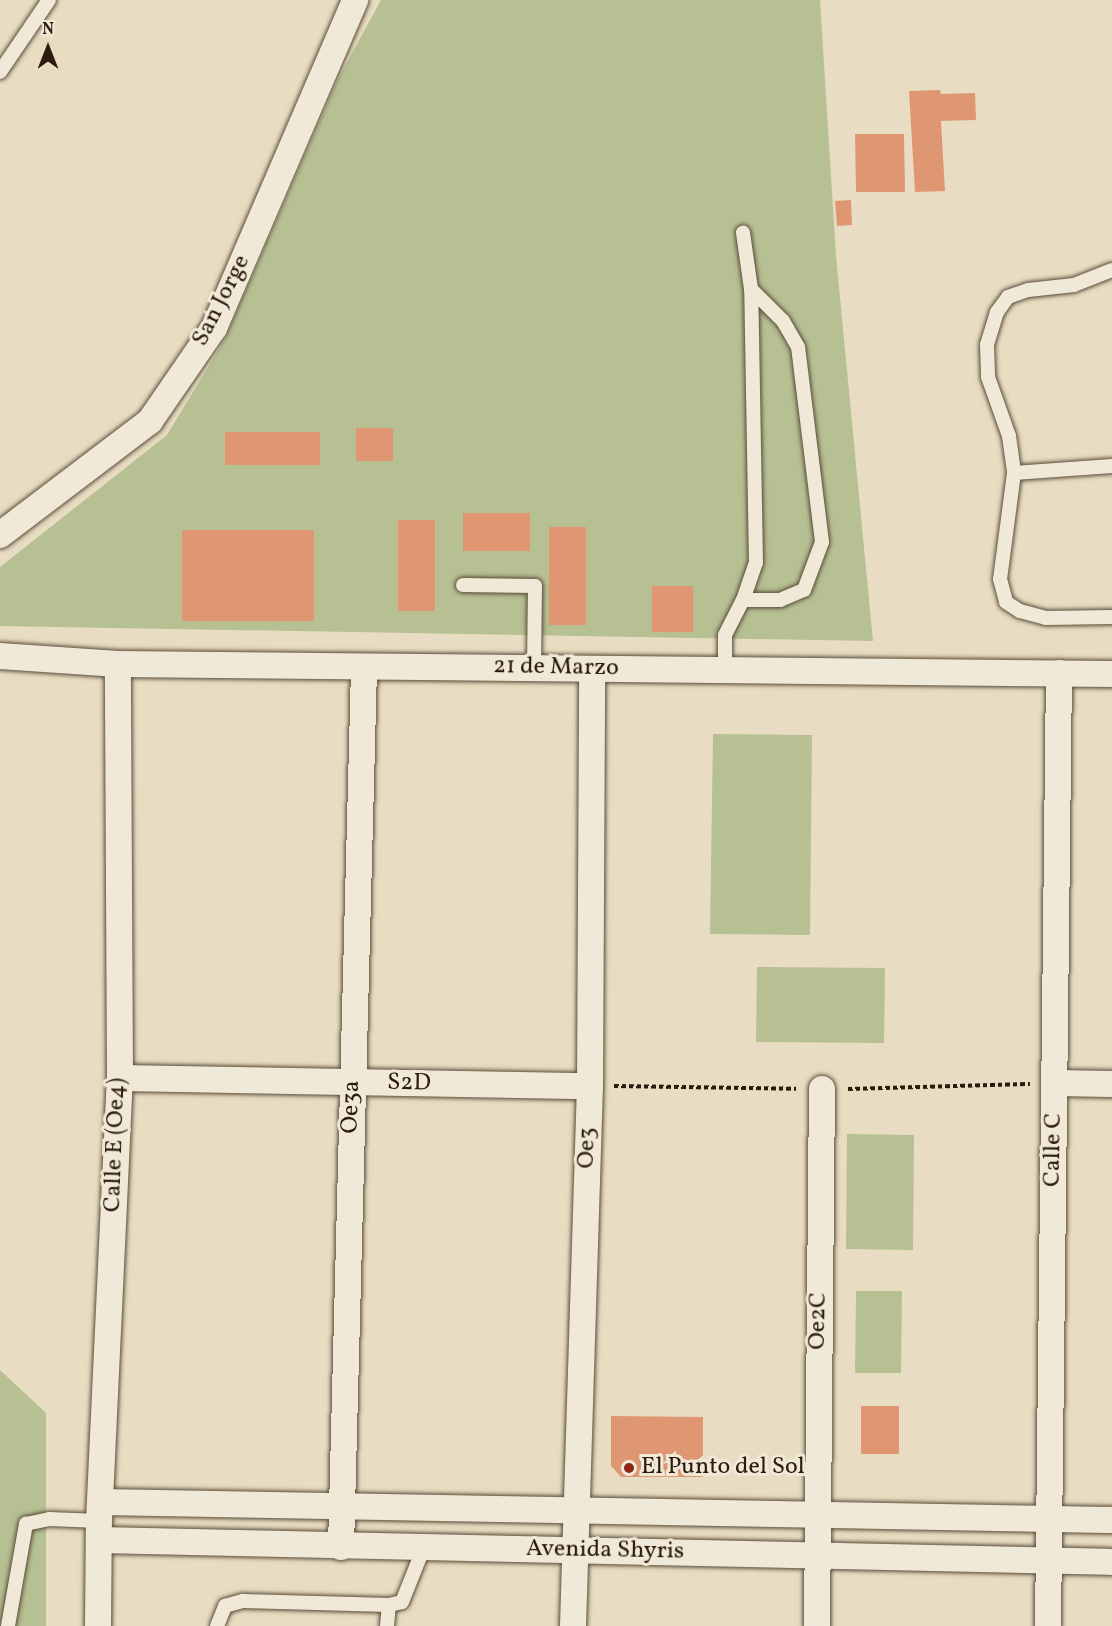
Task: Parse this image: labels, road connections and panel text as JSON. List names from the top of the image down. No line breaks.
{"streets":{"street":["San Jorge","21 de Marzo","S2D","Oe3a","Calle E (Oe4)","Oe3","Calle C","Oe2C","Avenida Shyris"]},"crossings":[["21 de Marzo","Oe3a"],["21 de Marzo","Calle E (Oe4)"],["21 de Marzo","Oe3"],["21 de Marzo","Calle C"],["S2D","Oe3a"],["S2D","Calle E (Oe4)"],["S2D","Oe3"],["Oe3a","Avenida Shyris"],["Calle E (Oe4)","Avenida Shyris"],["Oe3","Avenida Shyris"],["Calle C","Avenida Shyris"],["Oe2C","Avenida Shyris"]],"places":["El Punto del Sol"],"north":"top"}
